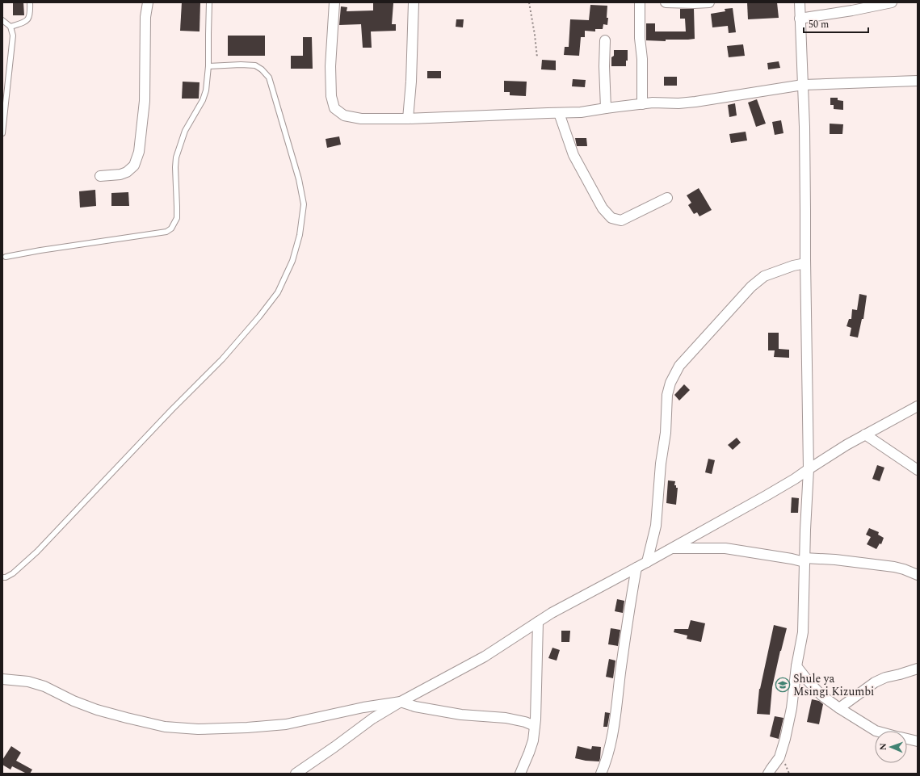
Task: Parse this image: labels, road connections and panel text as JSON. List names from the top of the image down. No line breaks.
{"places":{"school or university":["Shule ya Msingi Kizumbi"]},"scale_bar":"50 m","north":"left"}
